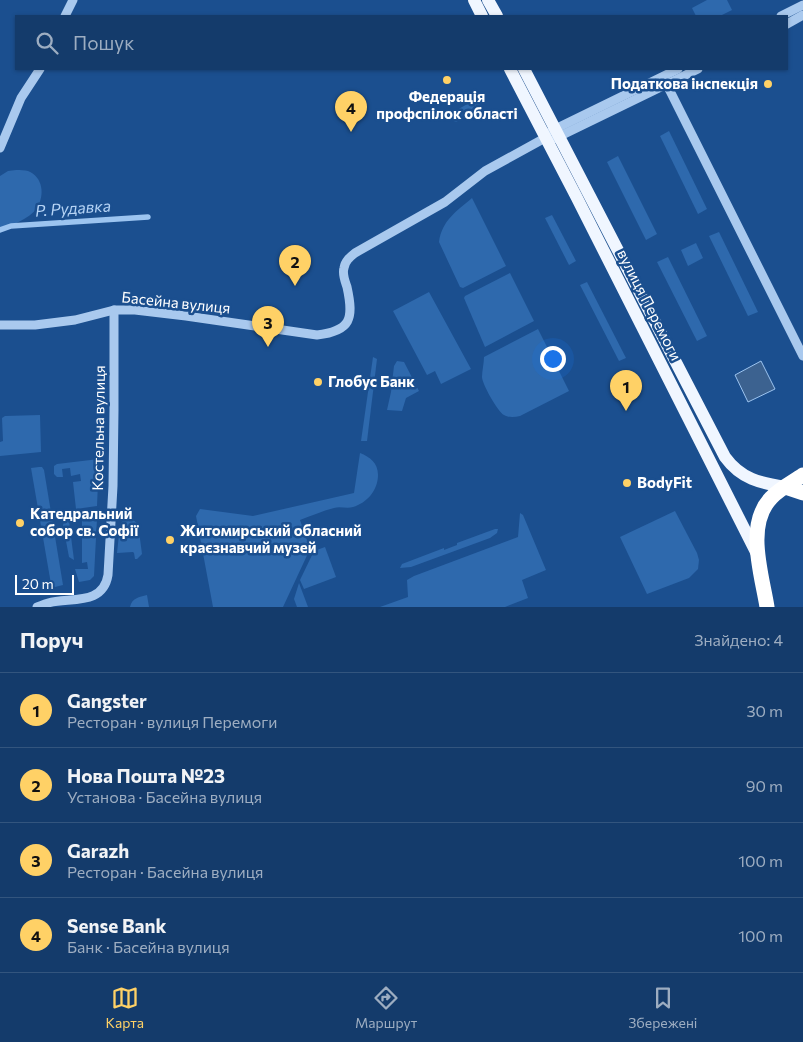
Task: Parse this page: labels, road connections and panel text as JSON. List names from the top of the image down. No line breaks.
{"streets":{"main road":["вулиця Перемоги"],"street":["Басейна вулиця","Костельна вулиця"]},"crossings":[["Басейна вулиця","вулиця Перемоги"],["Басейна вулиця","Костельна вулиця"]],"water":["Р. Рудавка"],"places":["Федерація профспілок області","Податкова інспекція","Глобус Банк","BodyFit","Катедральний собор св. Софії","Житомирський обласний краєзнавчий музей"],"scale_bar":"20 m","page":{"search":"Пошук","pins":["4","2","3","1"],"scale":"20 m","heading":["Поруч","Знайдено: 4"],"list":[{"mark":"1","name":"Gangster","note":"Ресторан · вулиця Перемоги","value":"30 m"},{"mark":"2","name":"Нова Пошта №23","note":"Установа · Басейна вулиця","value":"90 m"},{"mark":"3","name":"Garazh","note":"Ресторан · Басейна вулиця","value":"100 m"},{"mark":"4","name":"Sense Bank","note":"Банк · Басейна вулиця","value":"100 m"}],"nav":["Карта","Маршрут","Збережені"]}}
